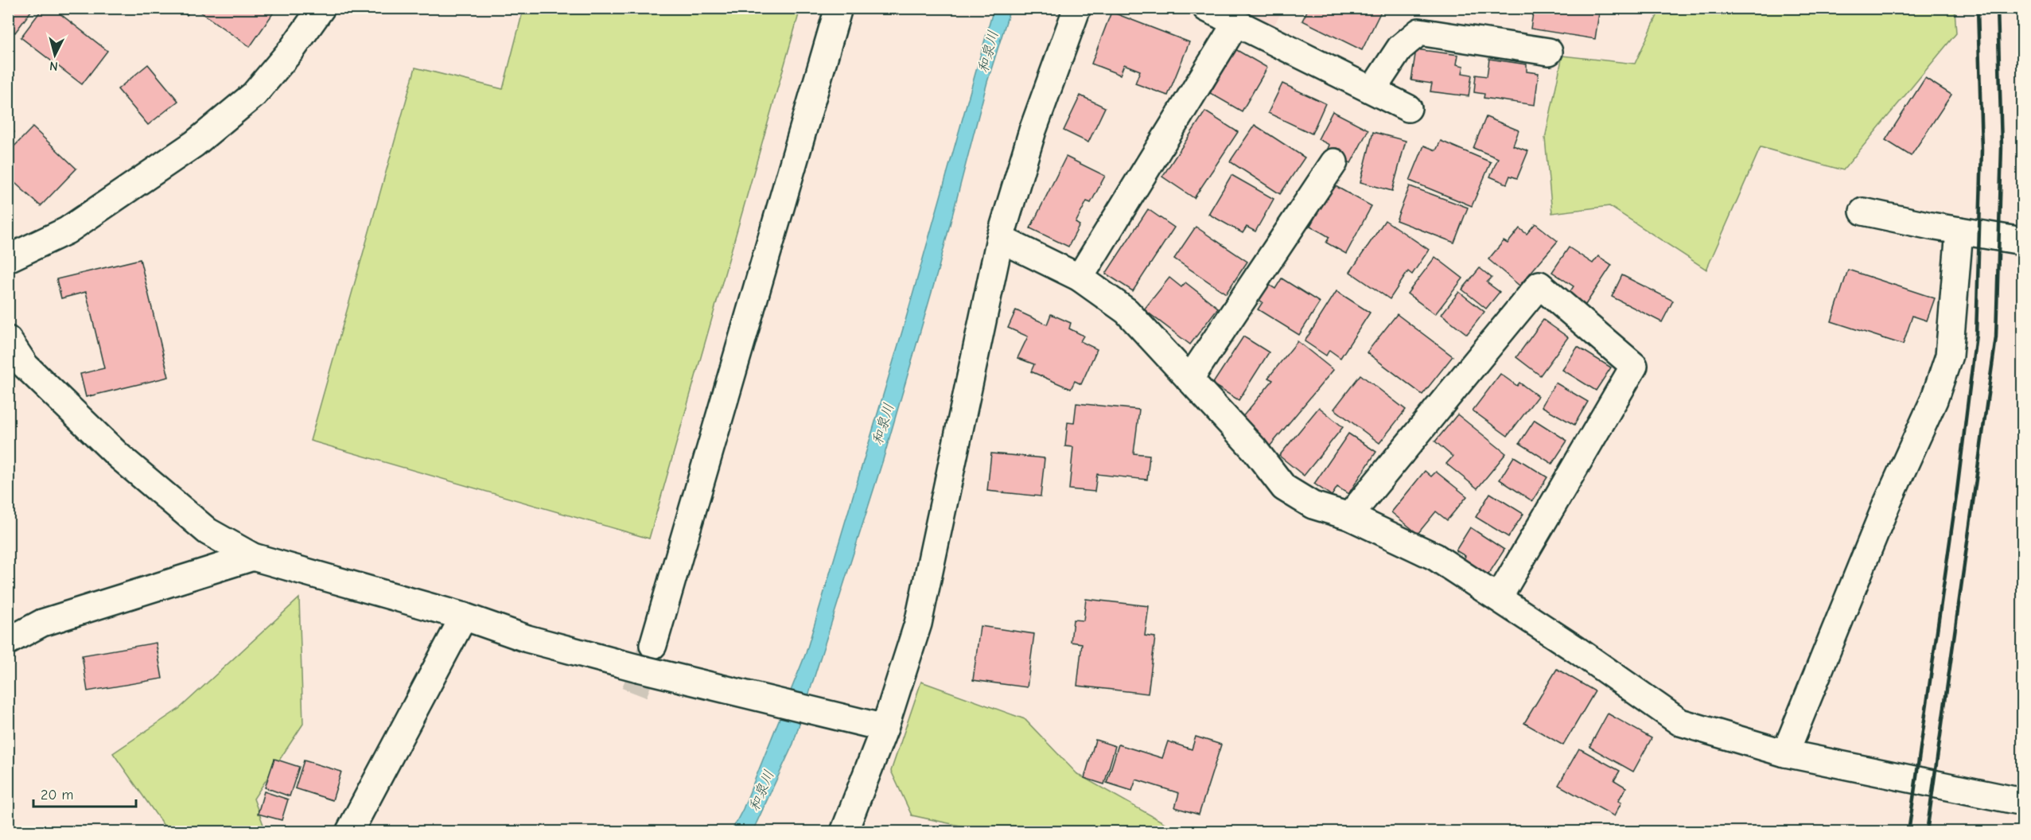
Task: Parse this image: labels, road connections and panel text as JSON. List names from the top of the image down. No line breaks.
{"water":["和泉川"],"scale_bar":"20 m","north":"bottom"}
